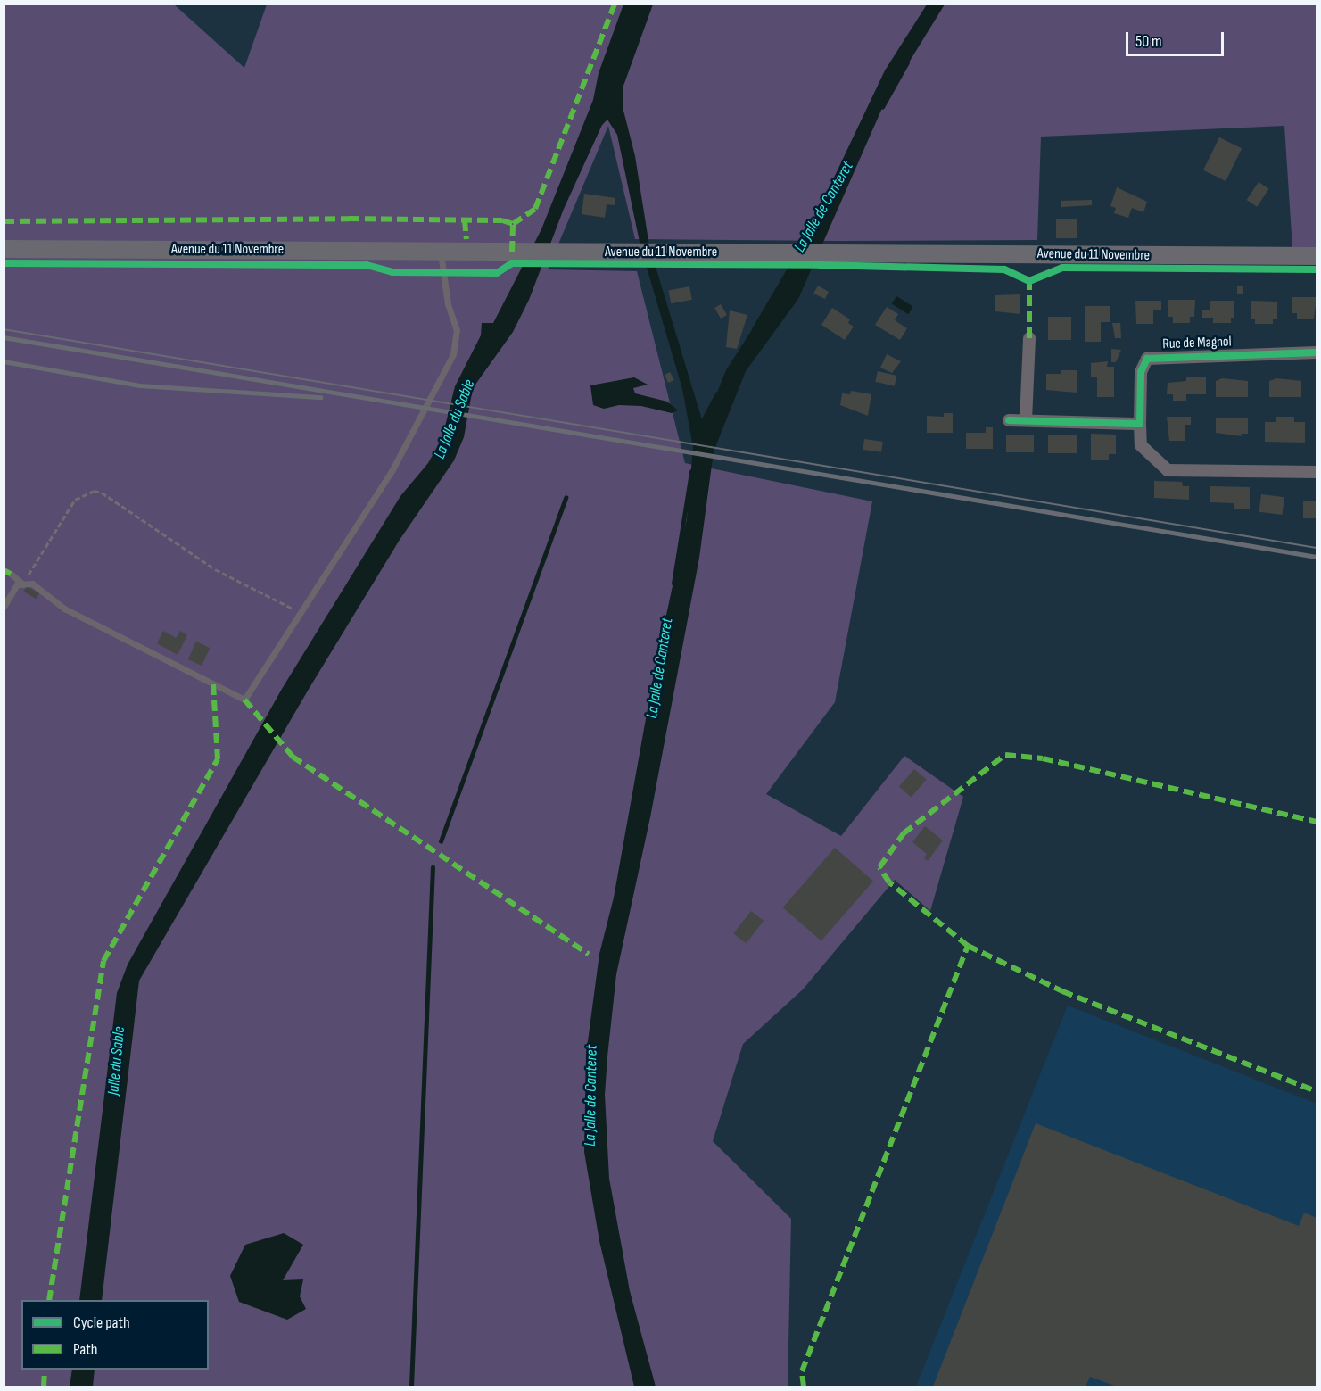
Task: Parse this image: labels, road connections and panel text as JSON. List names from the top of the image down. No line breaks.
{"streets":{"main road":["Avenue du 11 Novembre"],"street":["Rue de Magnol"]},"water":["La Jalle de Canteret","La Jalle du Sable","Jalle du Sable"],"legend":["Cycle path","Path"],"scale_bar":"50 m"}
